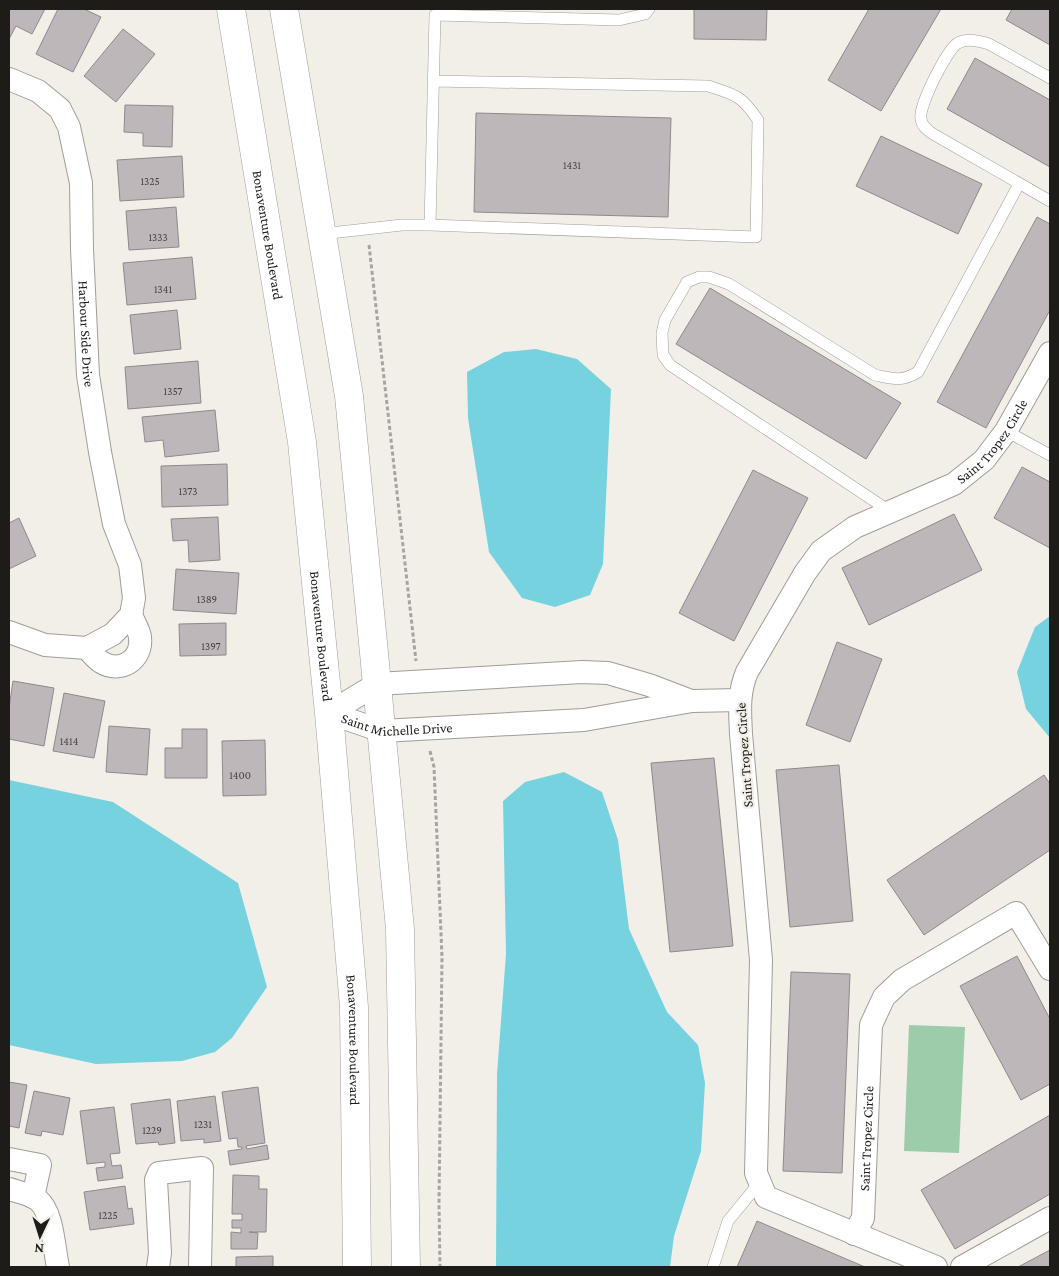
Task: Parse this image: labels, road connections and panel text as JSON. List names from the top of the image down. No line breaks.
{"streets":{"main road":["Bonaventure Boulevard"],"street":["Harbour Side Drive","Saint Tropez Circle","Saint Michelle Drive"]},"crossings":[["Bonaventure Boulevard","Saint Michelle Drive"],["Saint Tropez Circle","Saint Michelle Drive"]],"house_numbers":["1431","1325","1333","1341","1357","1373","1389","1397","1414","1400","1231","1229","1225"],"north":"bottom"}
